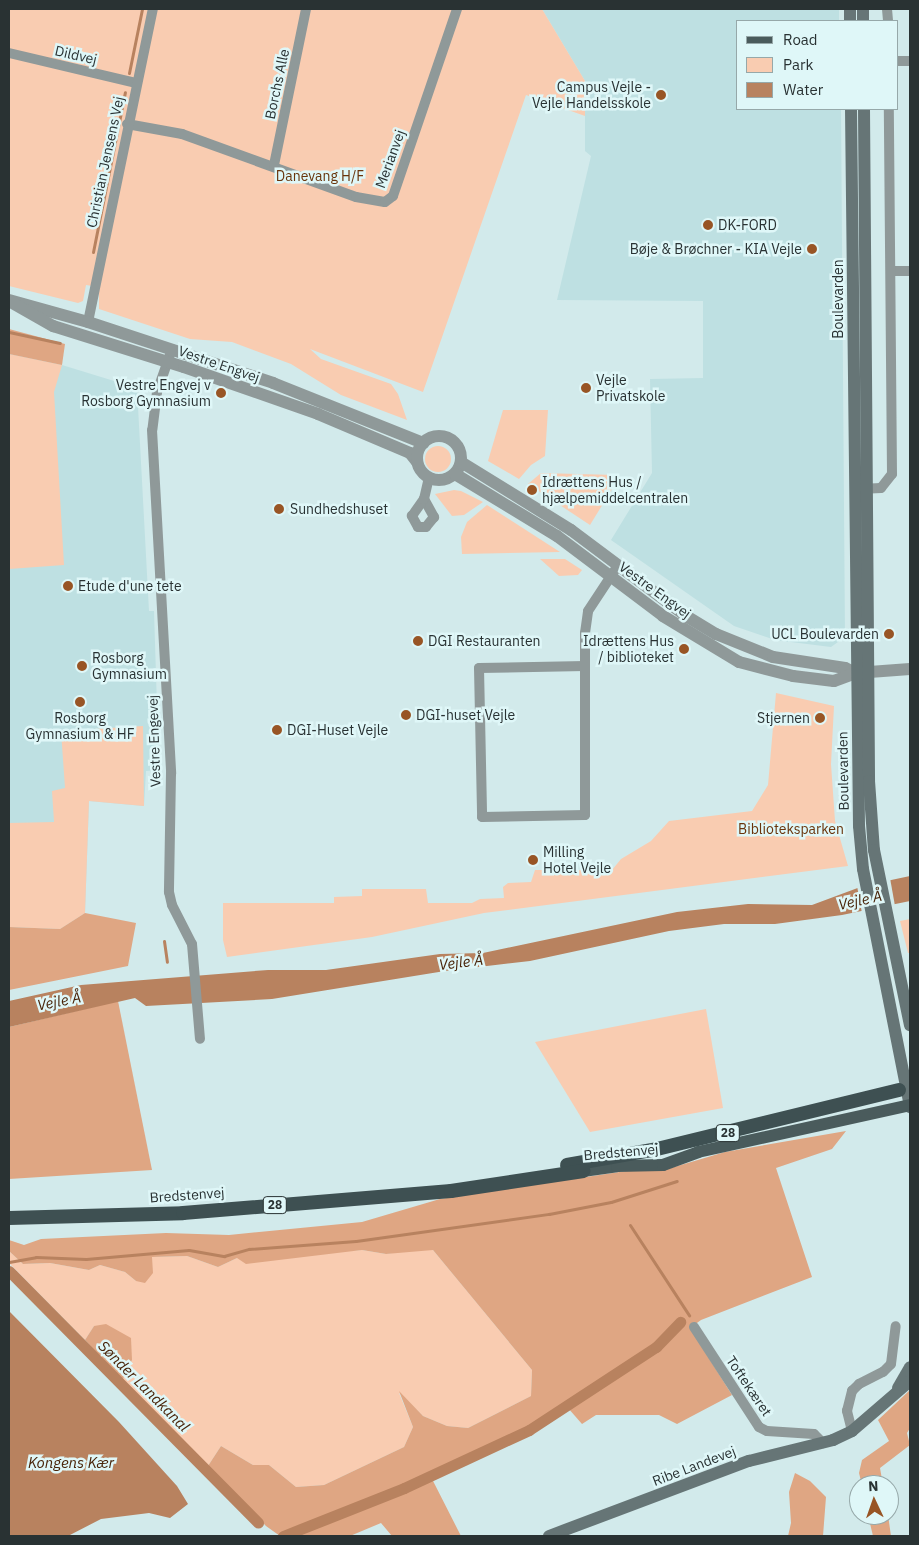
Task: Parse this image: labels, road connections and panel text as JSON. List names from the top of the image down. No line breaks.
{"streets":{"highway":["28","Bredstenvej"],"main road":["Boulevarden","Ribe Landevej"],"street":["Dildvej","Borchs Alle","Merianvej","Christian Jensens Vej","Vestre Engvej","Vestre Engevej","Toftekæret"]},"crossings":[["Dildvej","Christian Jensens Vej"],["Borchs Alle","Merianvej"],["Merianvej","Christian Jensens Vej"],["Christian Jensens Vej","Vestre Engvej"],["Boulevarden","Vestre Engvej"],["Boulevarden","Bredstenvej"],["Vestre Engvej","Vestre Engevej"],["Toftekæret","Ribe Landevej"]],"water":["Vejle Å","Sønder Landkanal","Kongens Kær"],"parks":["Danevang H/F","Biblioteksparken"],"places":["Campus Vejle - Vejle Handelsskole","DK-FORD","Bøje & Brøchner - KIA Vejle","Vejle Privatskole","Vestre Engvej v Rosborg Gymnasium","Idrættens Hus / hjælpemiddelcentralen","Sundhedshuset","Etude d'une tete","UCL Boulevarden","DGI Restauranten","Idrættens Hus / biblioteket","Rosborg Gymnasium","Rosborg Gymnasium & HF","DGI-huset Vejle","Stjernen","DGI-Huset Vejle","Milling Hotel Vejle"],"legend":["Road","Park","Water"],"north":"top"}
